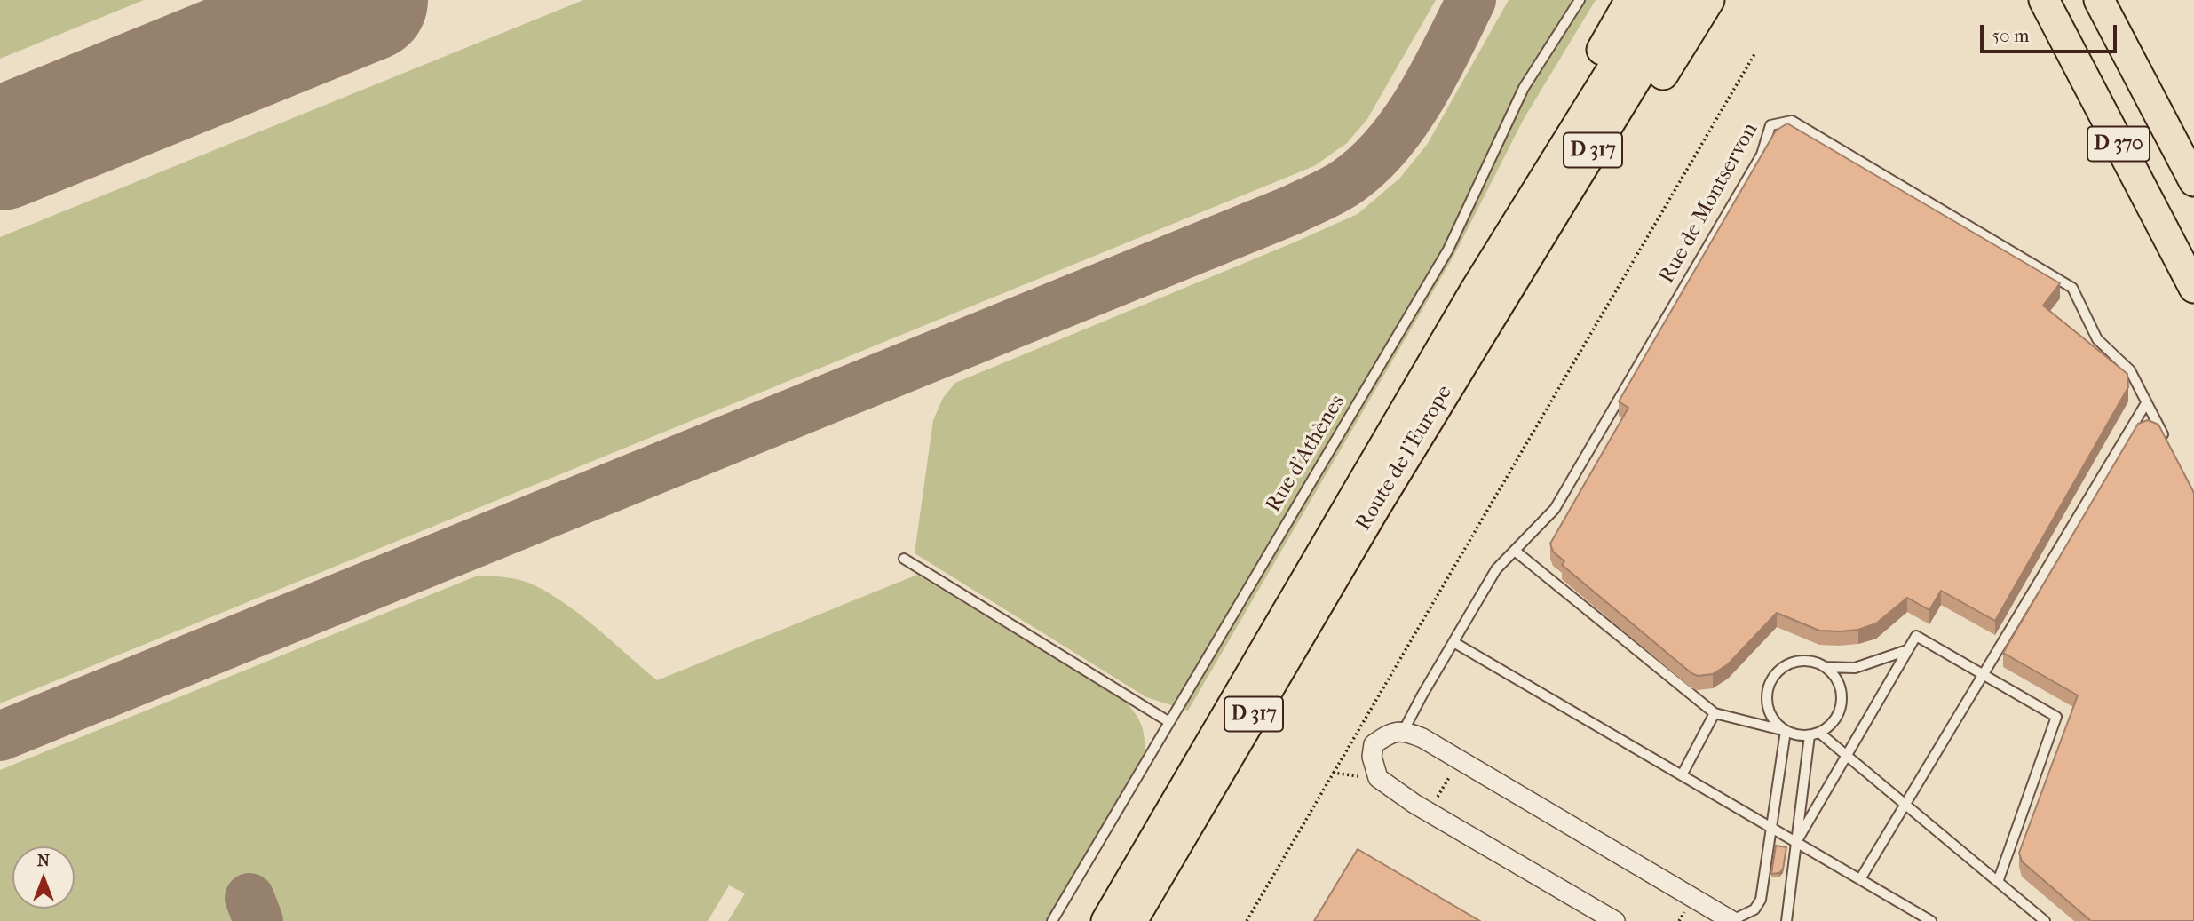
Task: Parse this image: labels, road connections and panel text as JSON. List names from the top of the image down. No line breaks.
{"streets":{"main road":["D 370","D 317","Route de l'Europe"],"lane":["Rue de Montservon","Rue d'Athènes"]},"scale_bar":"50 m","north":"top"}
